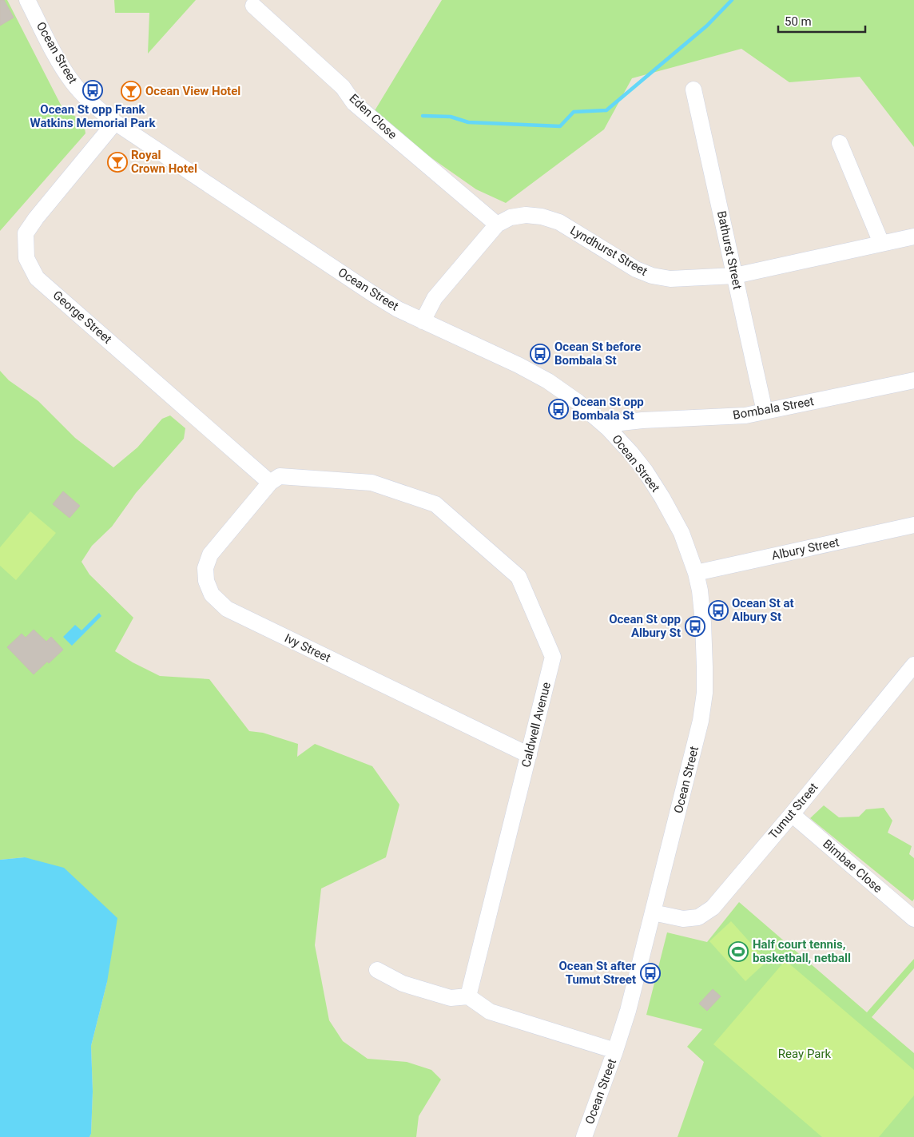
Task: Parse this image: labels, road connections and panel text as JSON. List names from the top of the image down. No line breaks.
{"streets":{"street":["Ocean Street","Eden Close","Bathurst Street","Lyndhurst Street","George Street","Bombala Street","Albury Street","Ivy Street","Caldwell Avenue","Tumut Street","Bimbae Close"]},"crossings":[["Ocean Street","Lyndhurst Street"],["Ocean Street","George Street"],["Ocean Street","Bombala Street"],["Ocean Street","Albury Street"],["Ocean Street","Tumut Street"],["Eden Close","Lyndhurst Street"],["Bathurst Street","Lyndhurst Street"],["Bathurst Street","Bombala Street"],["George Street","Ivy Street"],["George Street","Caldwell Avenue"],["Ivy Street","Caldwell Avenue"],["Tumut Street","Bimbae Close"]],"parks":["Reay Park"],"places":{"bus stop":["Ocean St opp Frank Watkins Memorial Park","Ocean St before Bombala St","Ocean St opp Bombala St","Ocean St at Albury St","Ocean St opp Albury St","Ocean St after Tumut Street"],"bar":["Ocean View Hotel","Royal Crown Hotel"],"sports":["Half court tennis, basketball, netball"]},"scale_bar":"50 m"}
